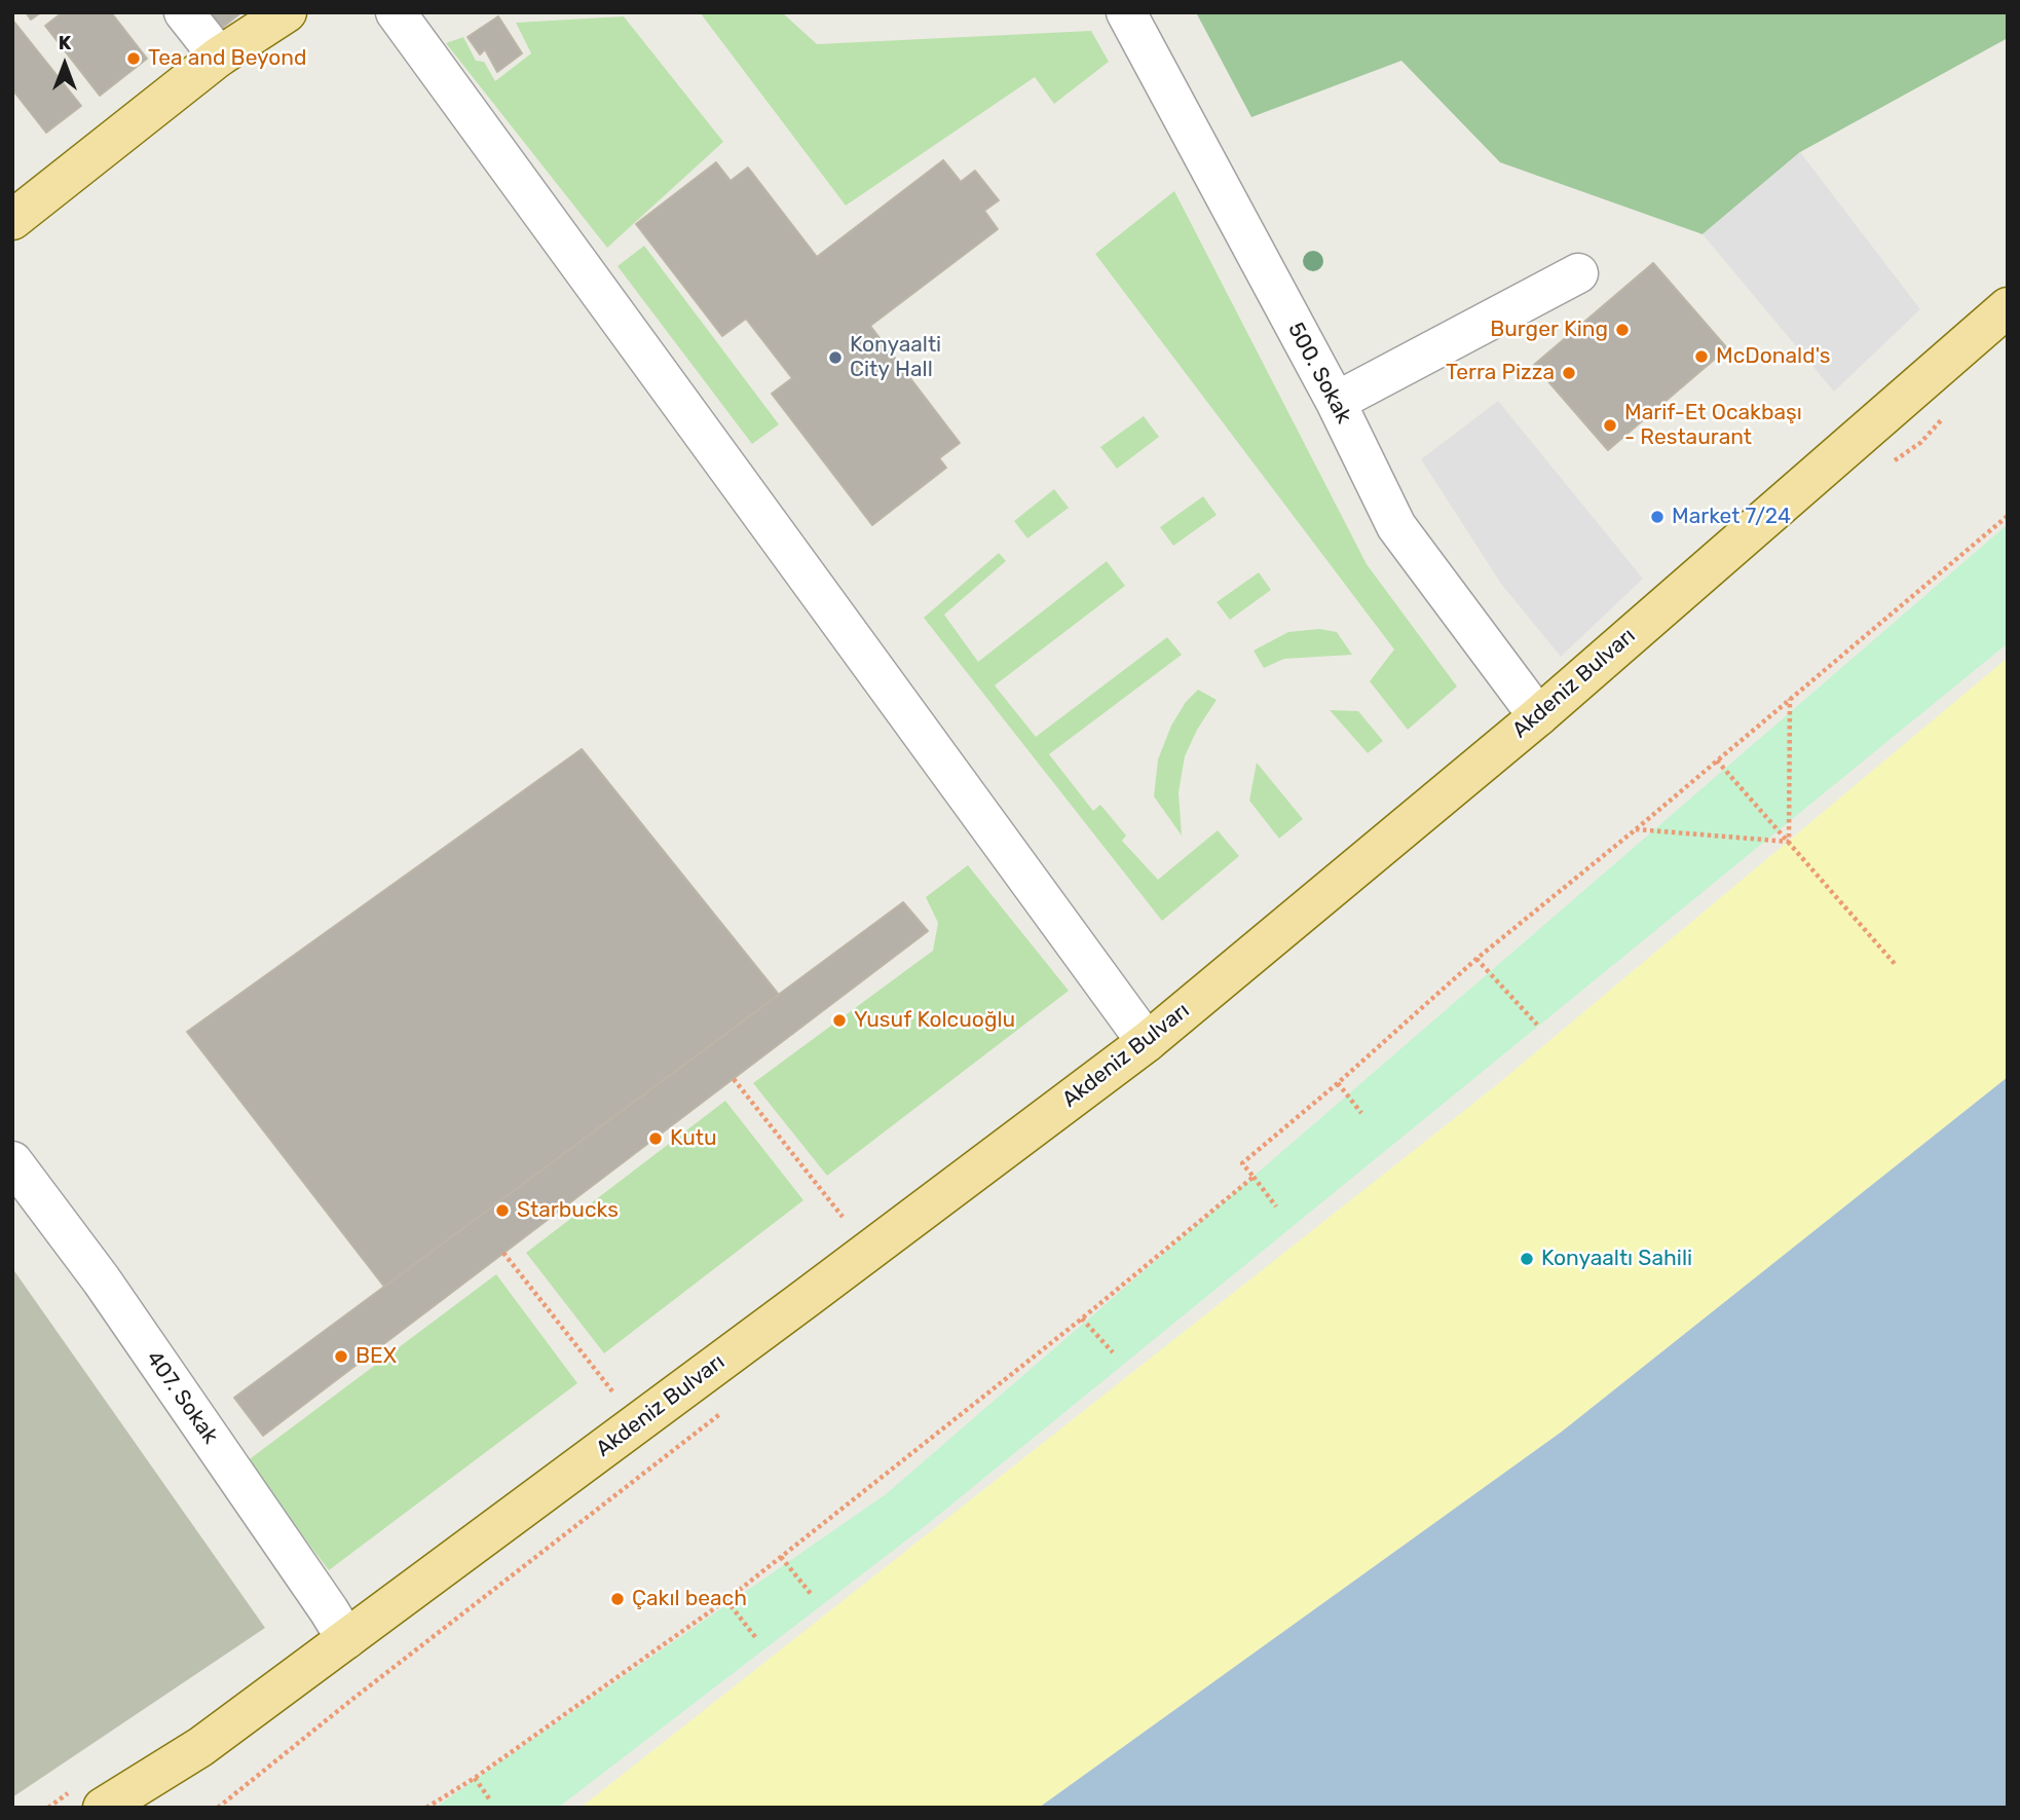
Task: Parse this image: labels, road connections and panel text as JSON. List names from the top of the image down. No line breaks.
{"streets":{"main road":["Akdeniz Bulvarı"],"street":["500. Sokak","407. Sokak"]},"crossings":[["500. Sokak","Akdeniz Bulvarı"],["Akdeniz Bulvarı","407. Sokak"]],"places":["Tea and Beyond","Burger King","McDonald's","Konyaalti City Hall","Terra Pizza","Marif-Et Ocakbaşı - Restaurant","Market 7/24","Yusuf Kolcuoğlu","Kutu","Starbucks","Konyaaltı Sahili","BEX","Çakıl beach"],"north":"top"}
